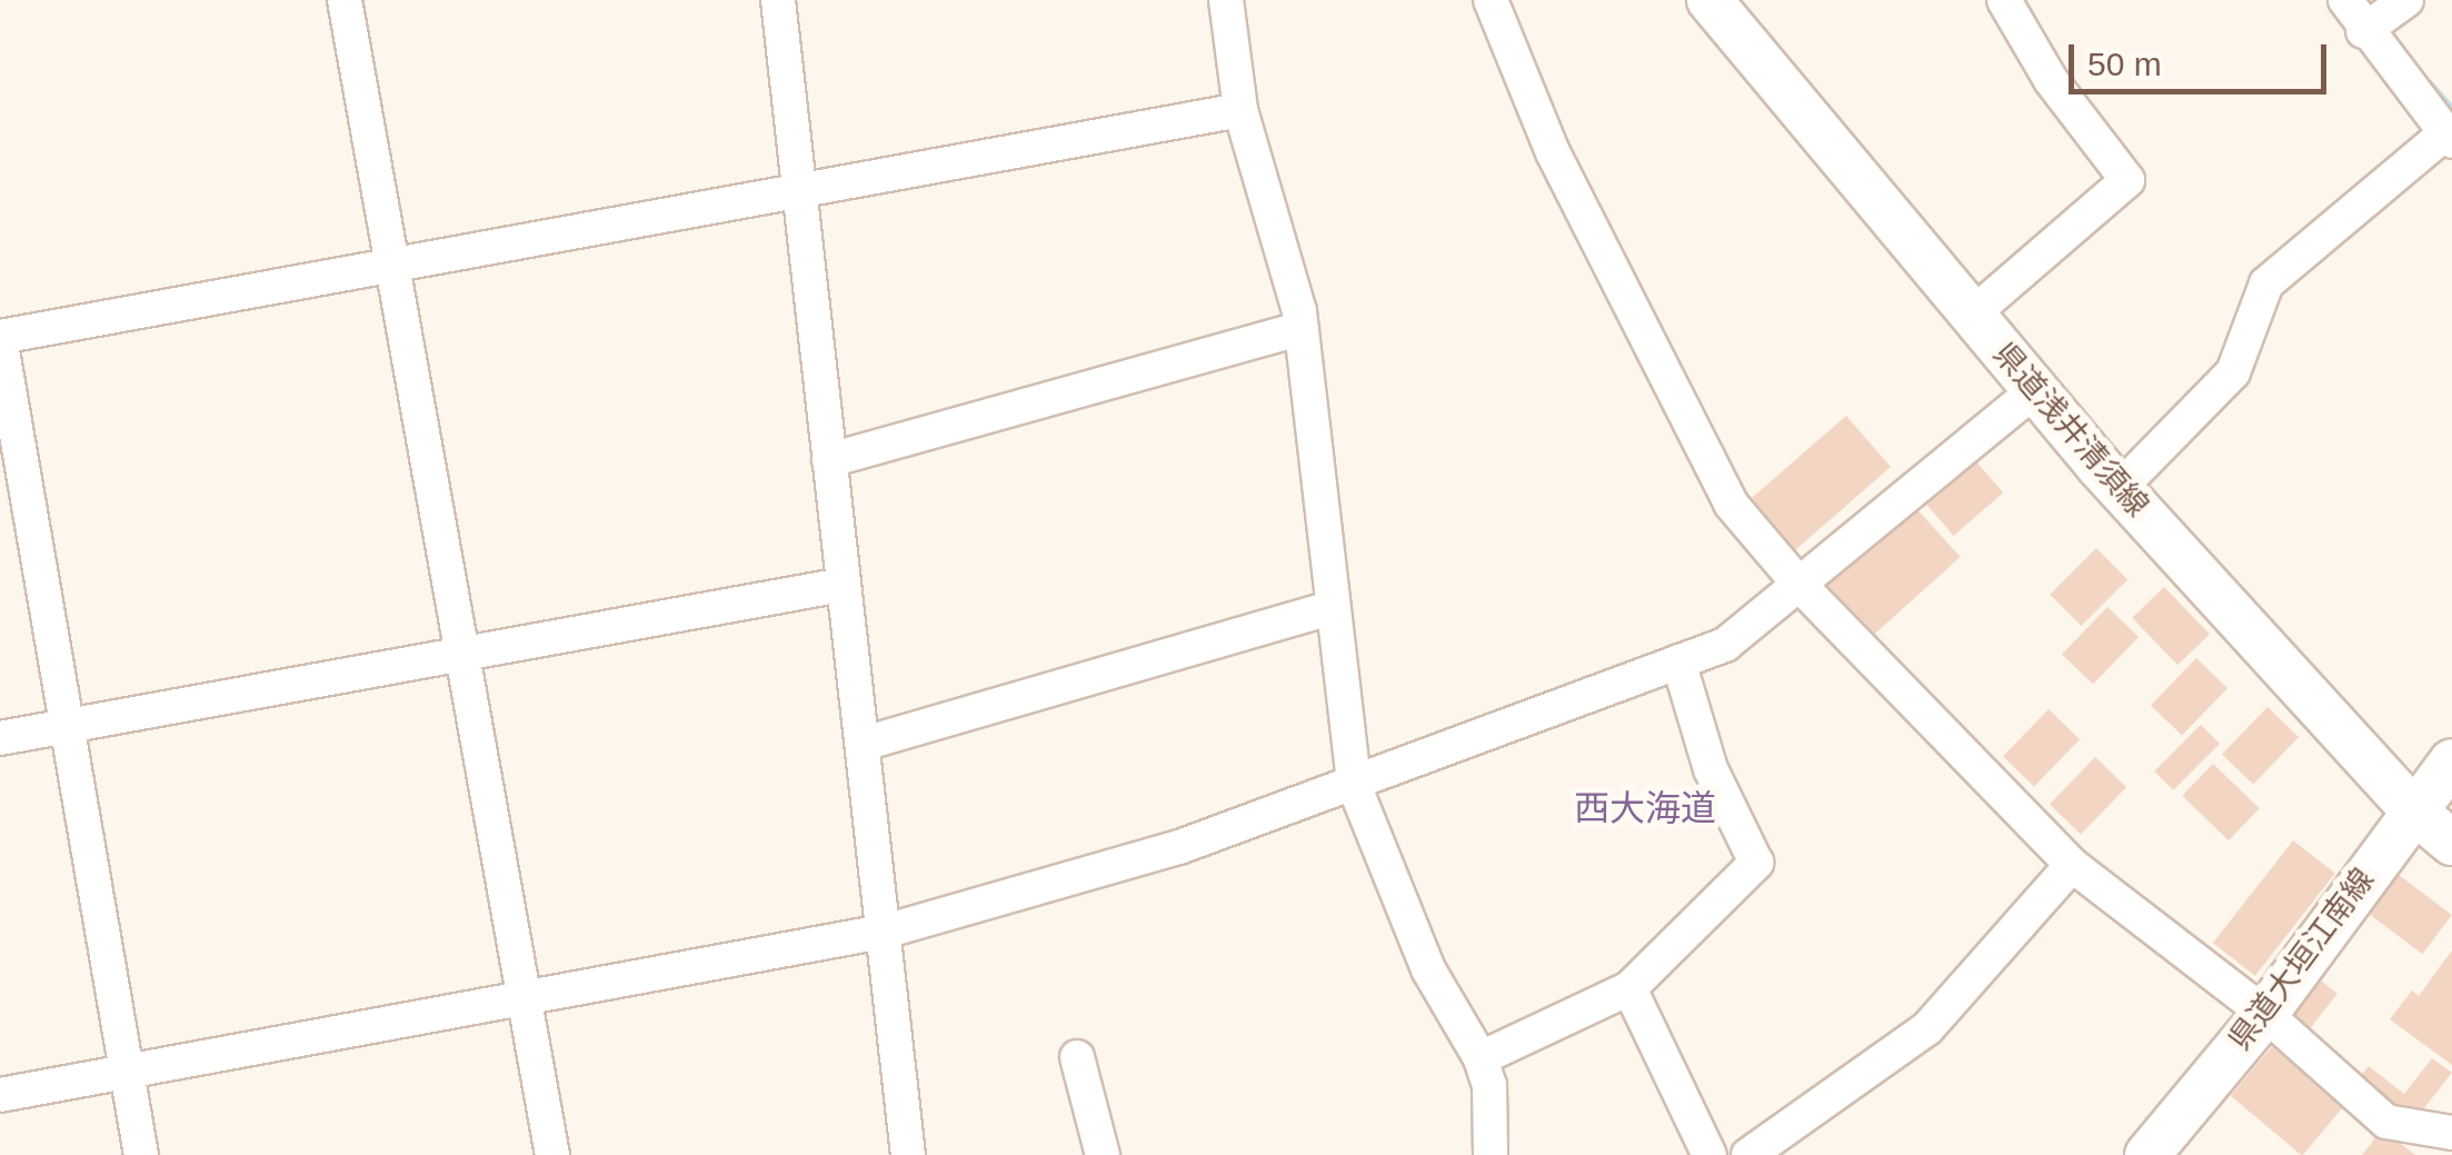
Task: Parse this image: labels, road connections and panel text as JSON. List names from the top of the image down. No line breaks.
{"streets":{"main road":["県道浅井清須線","県道大垣江南線"]},"crossings":[["県道浅井清須線","県道大垣江南線"]],"districts":["西大海道"],"scale_bar":"50 m"}
